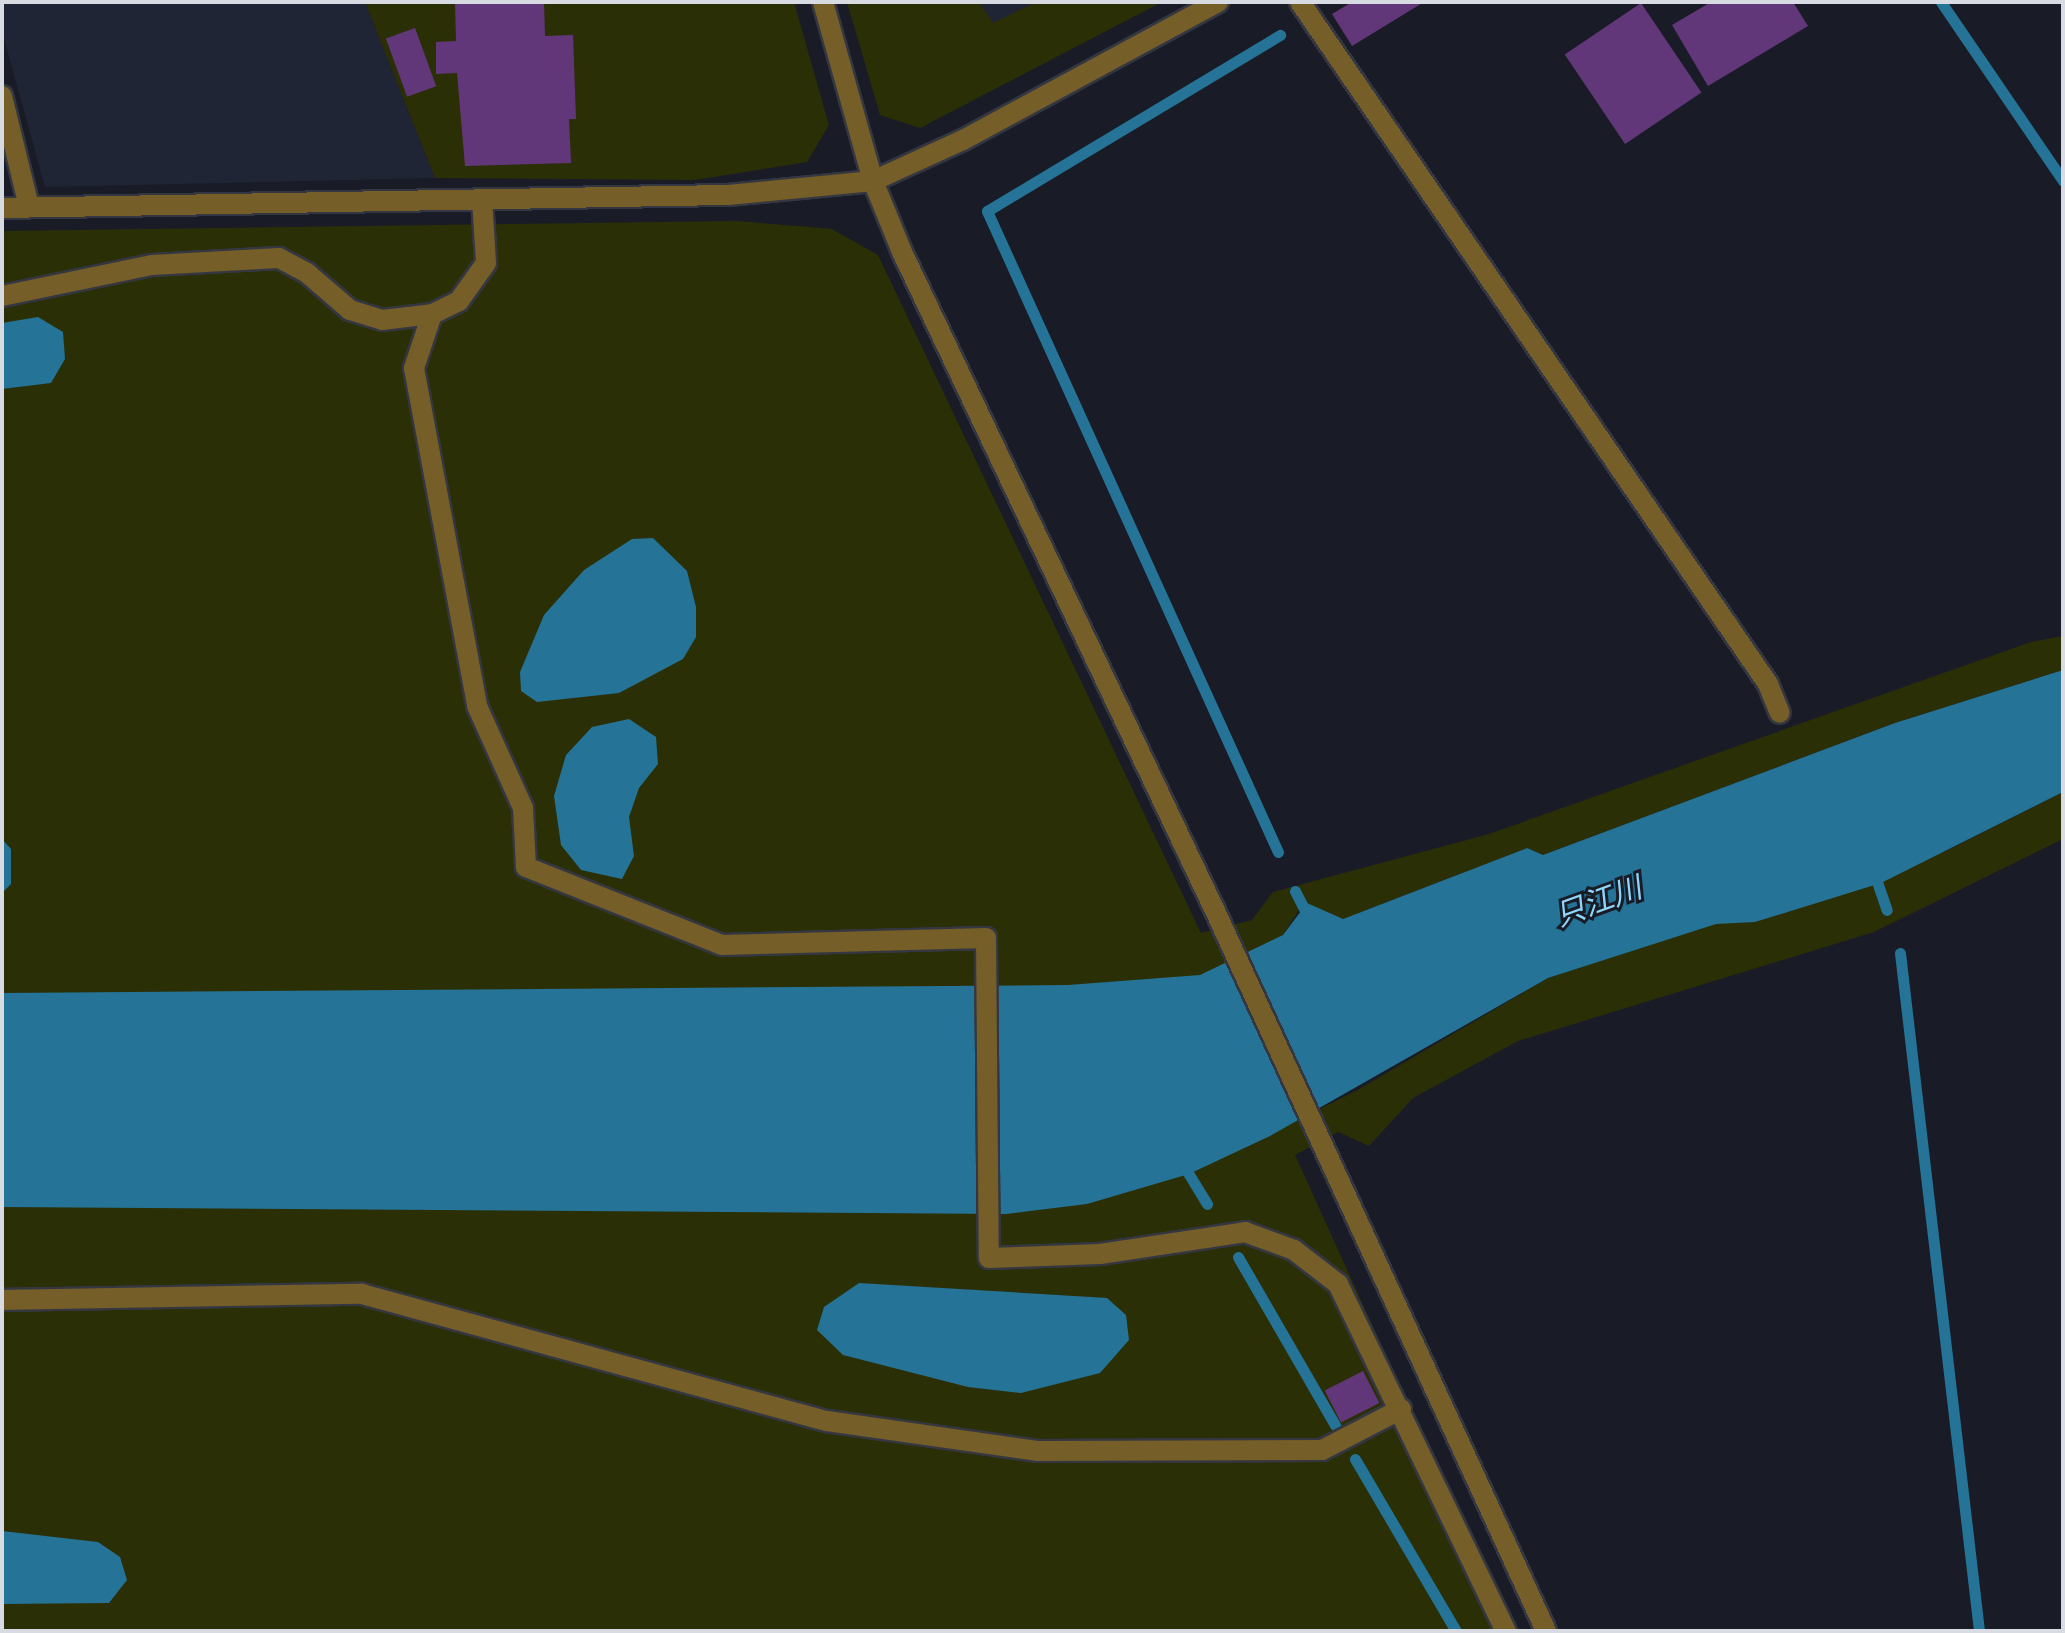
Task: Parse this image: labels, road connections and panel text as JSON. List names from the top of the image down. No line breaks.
{"water":["只江川"]}
